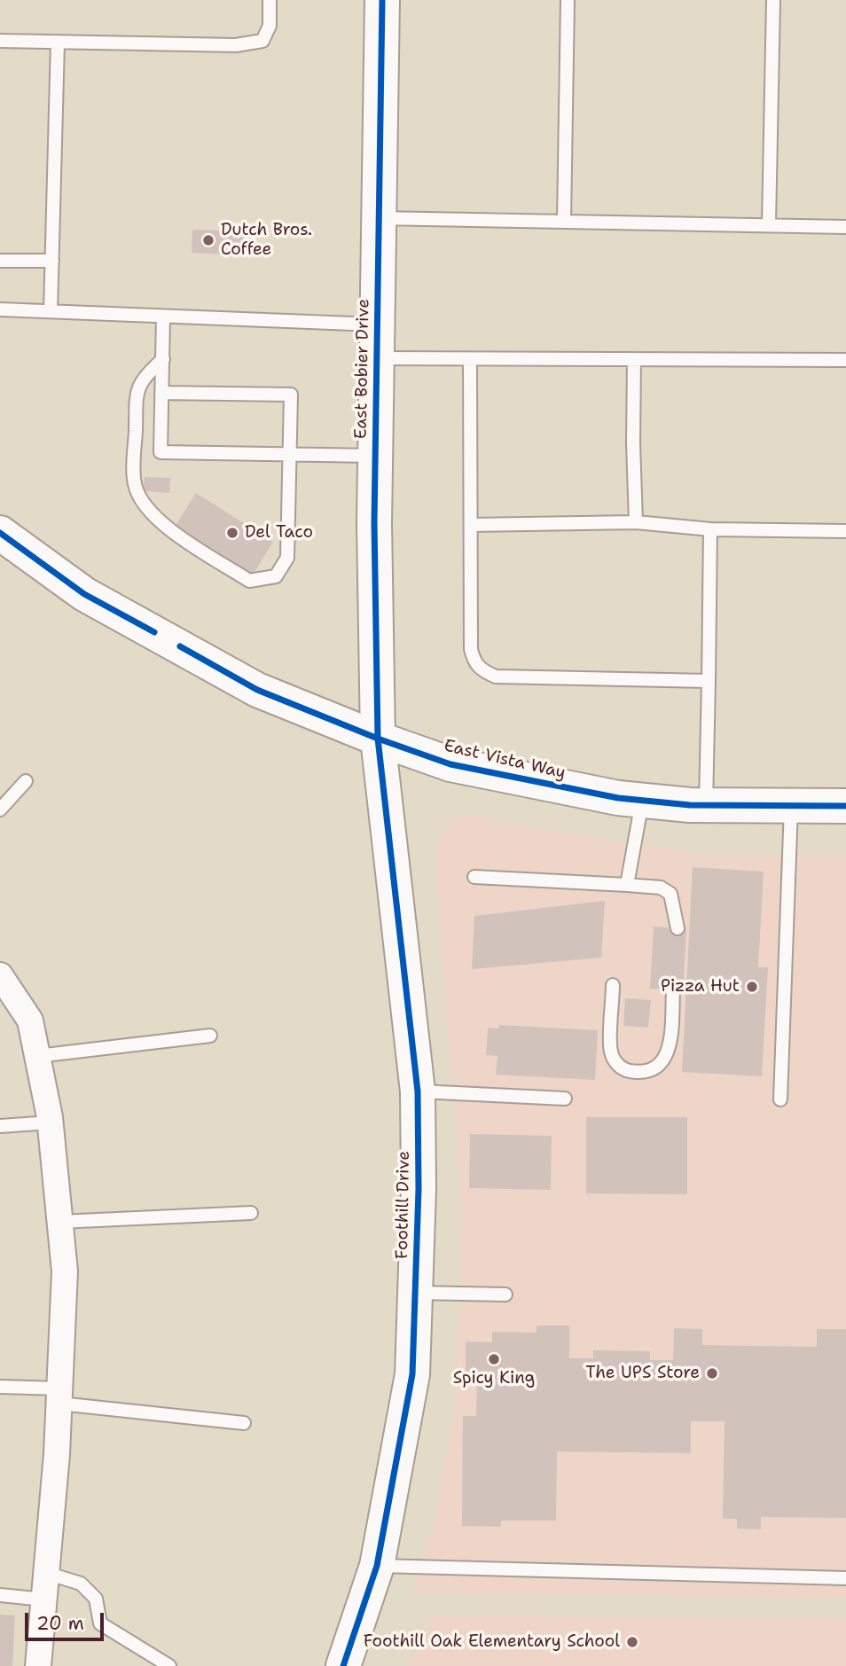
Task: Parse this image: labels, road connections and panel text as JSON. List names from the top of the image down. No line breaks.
{"streets":{"main road":["East Bobier Drive","East Vista Way","Foothill Drive"]},"crossings":[["East Bobier Drive","East Vista Way"],["East Bobier Drive","Foothill Drive"],["East Vista Way","Foothill Drive"]],"places":["Dutch Bros. Coffee","Del Taco","Pizza Hut","Spicy King","The UPS Store","Foothill Oak Elementary School"],"scale_bar":"20 m"}
